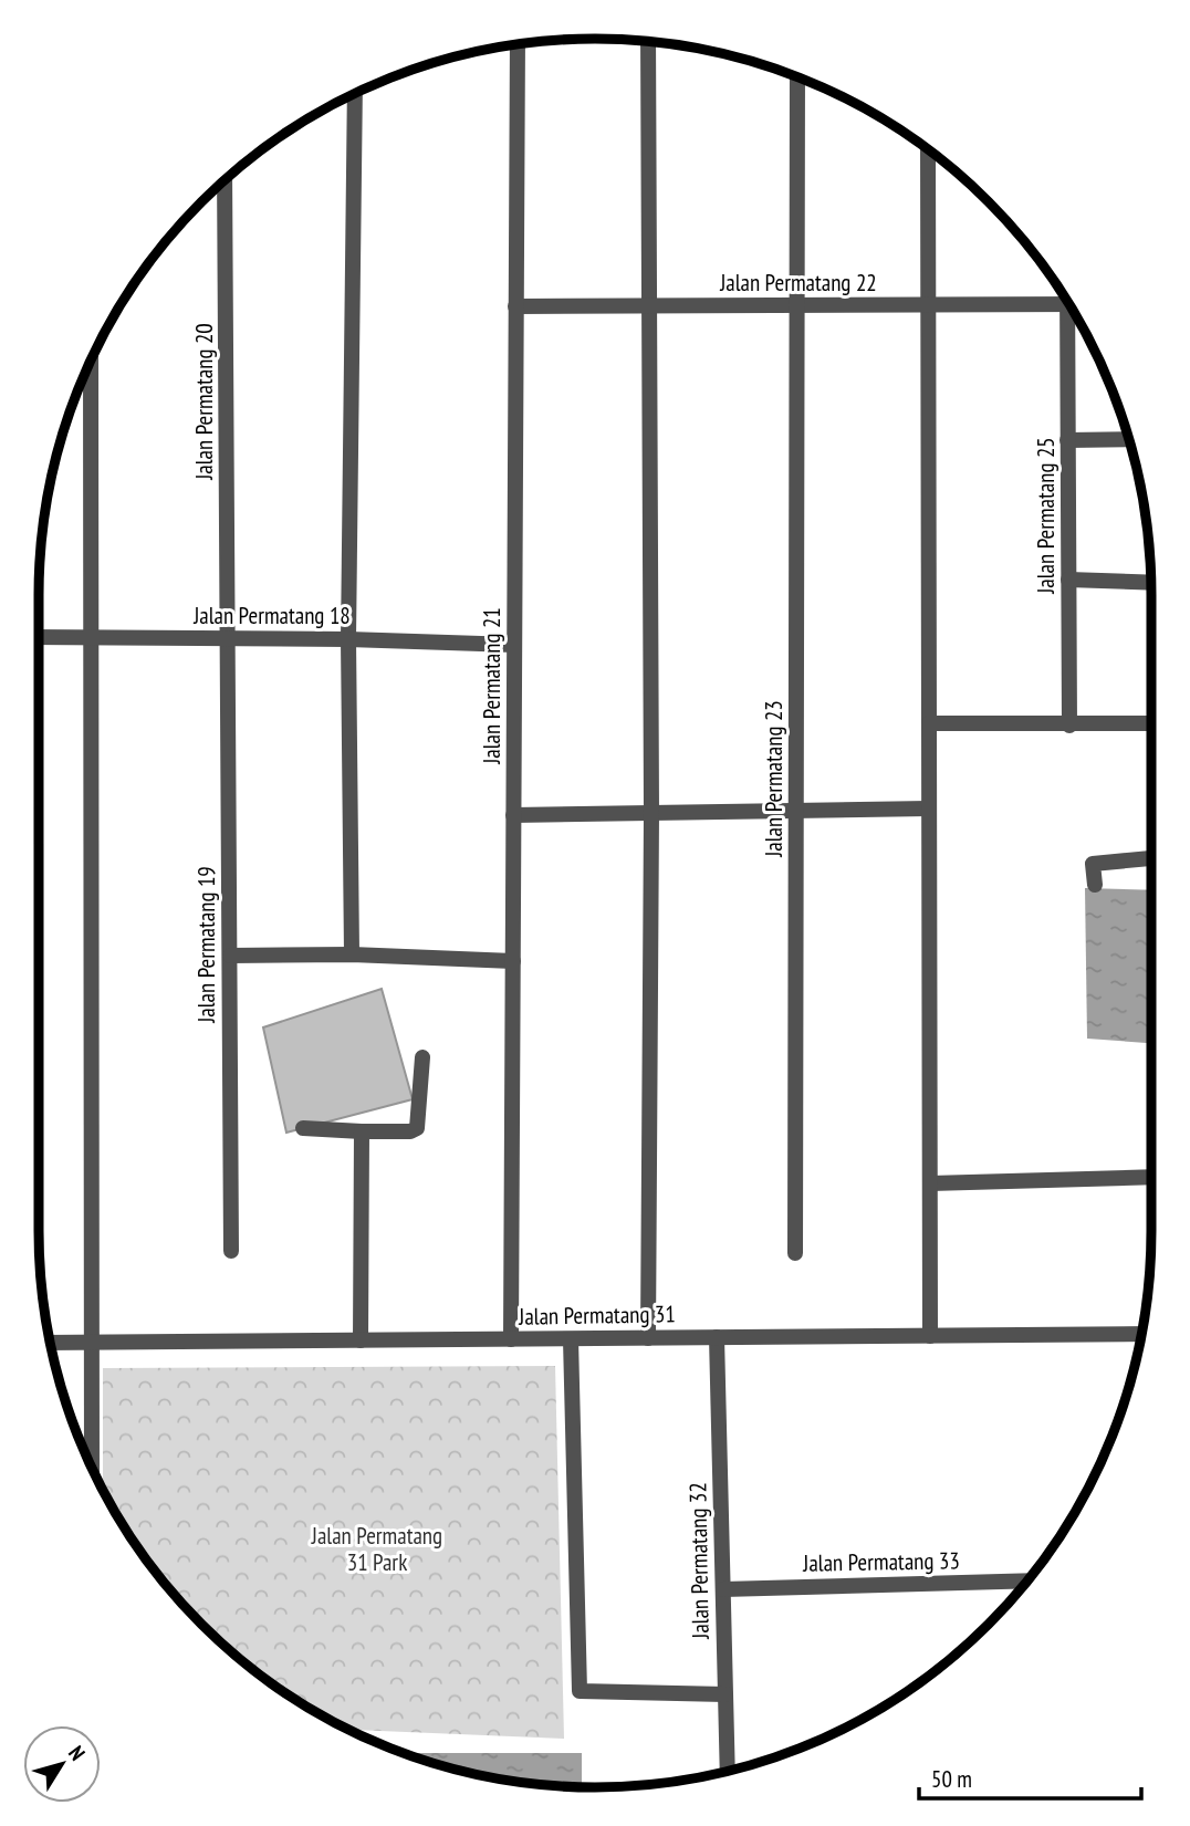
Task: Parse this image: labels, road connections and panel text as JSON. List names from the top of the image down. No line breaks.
{"streets":{"street":["Jalan Permatang 22","Jalan Permatang 20","Jalan Permatang 25","Jalan Permatang 18","Jalan Permatang 21","Jalan Permatang 23","Jalan Permatang 19","Jalan Permatang 31","Jalan Permatang 32","Jalan Permatang 33"]},"crossings":[["Jalan Permatang 22","Jalan Permatang 21"],["Jalan Permatang 22","Jalan Permatang 23"],["Jalan Permatang 20","Jalan Permatang 18"],["Jalan Permatang 20","Jalan Permatang 19"],["Jalan Permatang 18","Jalan Permatang 21"],["Jalan Permatang 18","Jalan Permatang 19"],["Jalan Permatang 21","Jalan Permatang 31"],["Jalan Permatang 31","Jalan Permatang 32"],["Jalan Permatang 32","Jalan Permatang 33"]],"parks":["Jalan Permatang 31 Park"],"scale_bar":"50 m","north":"top right"}
